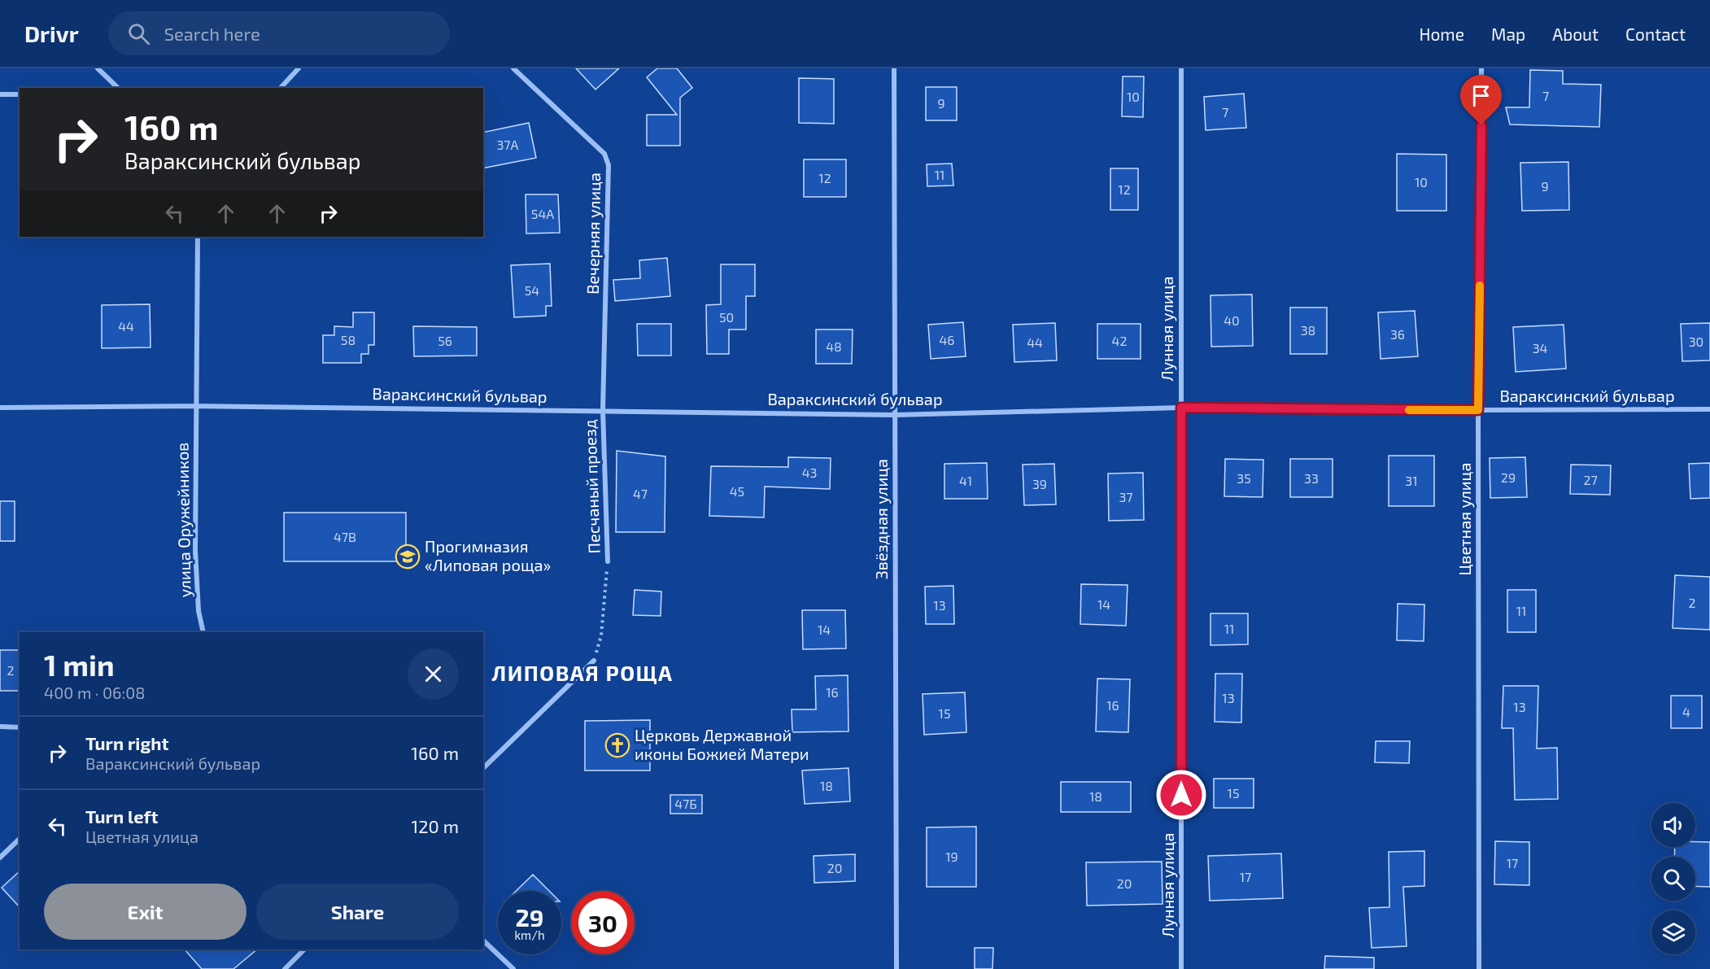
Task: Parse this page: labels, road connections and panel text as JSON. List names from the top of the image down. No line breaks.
{"streets":{"street":["Вечерняя улица","Лунная улица","Вараксинский бульвар","Песчаный проезд","Звёздная улица","Цветная улица","улица Оружейников"]},"crossings":[["Вечерняя улица","Вараксинский бульвар"],["Вечерняя улица","Песчаный проезд"],["Лунная улица","Вараксинский бульвар"],["Вараксинский бульвар","Песчаный проезд"],["Вараксинский бульвар","Звёздная улица"],["Вараксинский бульвар","Цветная улица"],["Вараксинский бульвар","улица Оружейников"]],"districts":["ЛИПОВАЯ РОЩА"],"places":{"school or university":["Прогимназия «Липовая роща»"],"church":["Церковь Державной иконы Божией Матери"]},"house_numbers":["7","10","9","7","37А","11","12","10","9","12","54А","54","50","40","44","38","36","58","46","56","42","30","44","48","34","43","29","35","33","27","41","31","39","45","47","37","47В","2","14","13","11","11","14","2","16","13","16","13","4","15","18","15","18","47Б","19","17","20","17","20"],"page":{"header":"Drivr","search":"Search here","nav":["Home","Map","About","Contact"],"turn":["160 m","Вараксинский бульвар"],"heading":["1 min","400 m · 06:08"],"list":[{"name":"Turn right","note":"Вараксинский бульвар","value":"160 m"},{"name":"Turn left","note":"Цветная улица","value":"120 m"}],"buttons":["Exit","Share"],"speed":"29 km/h","limit":"30"}}
